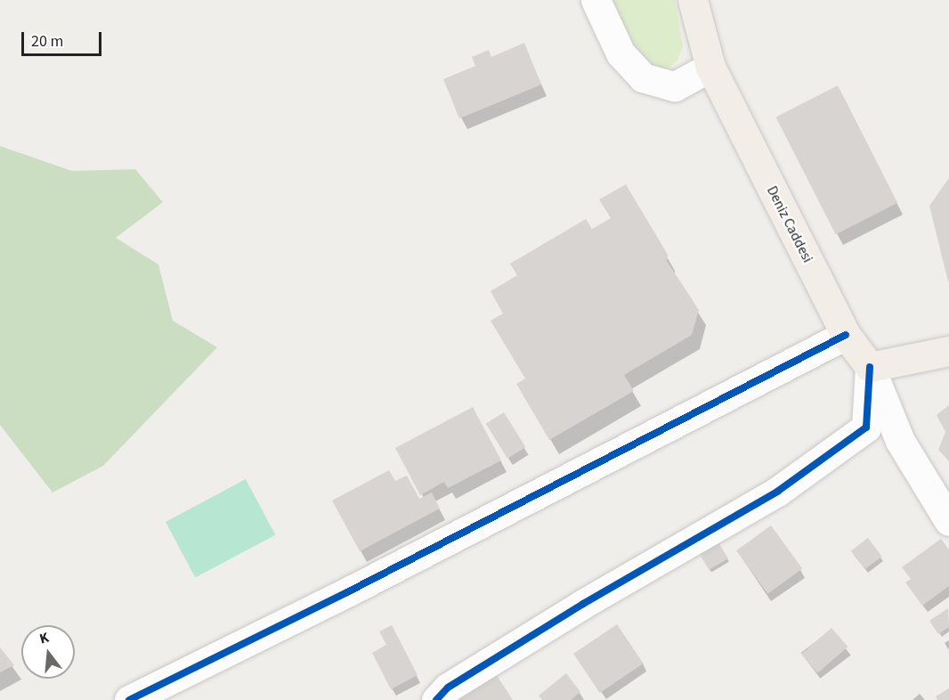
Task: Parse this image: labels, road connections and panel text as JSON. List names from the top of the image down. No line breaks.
{"streets":{"main road":["Deniz Caddesi"]},"scale_bar":"20 m","north":"top"}
